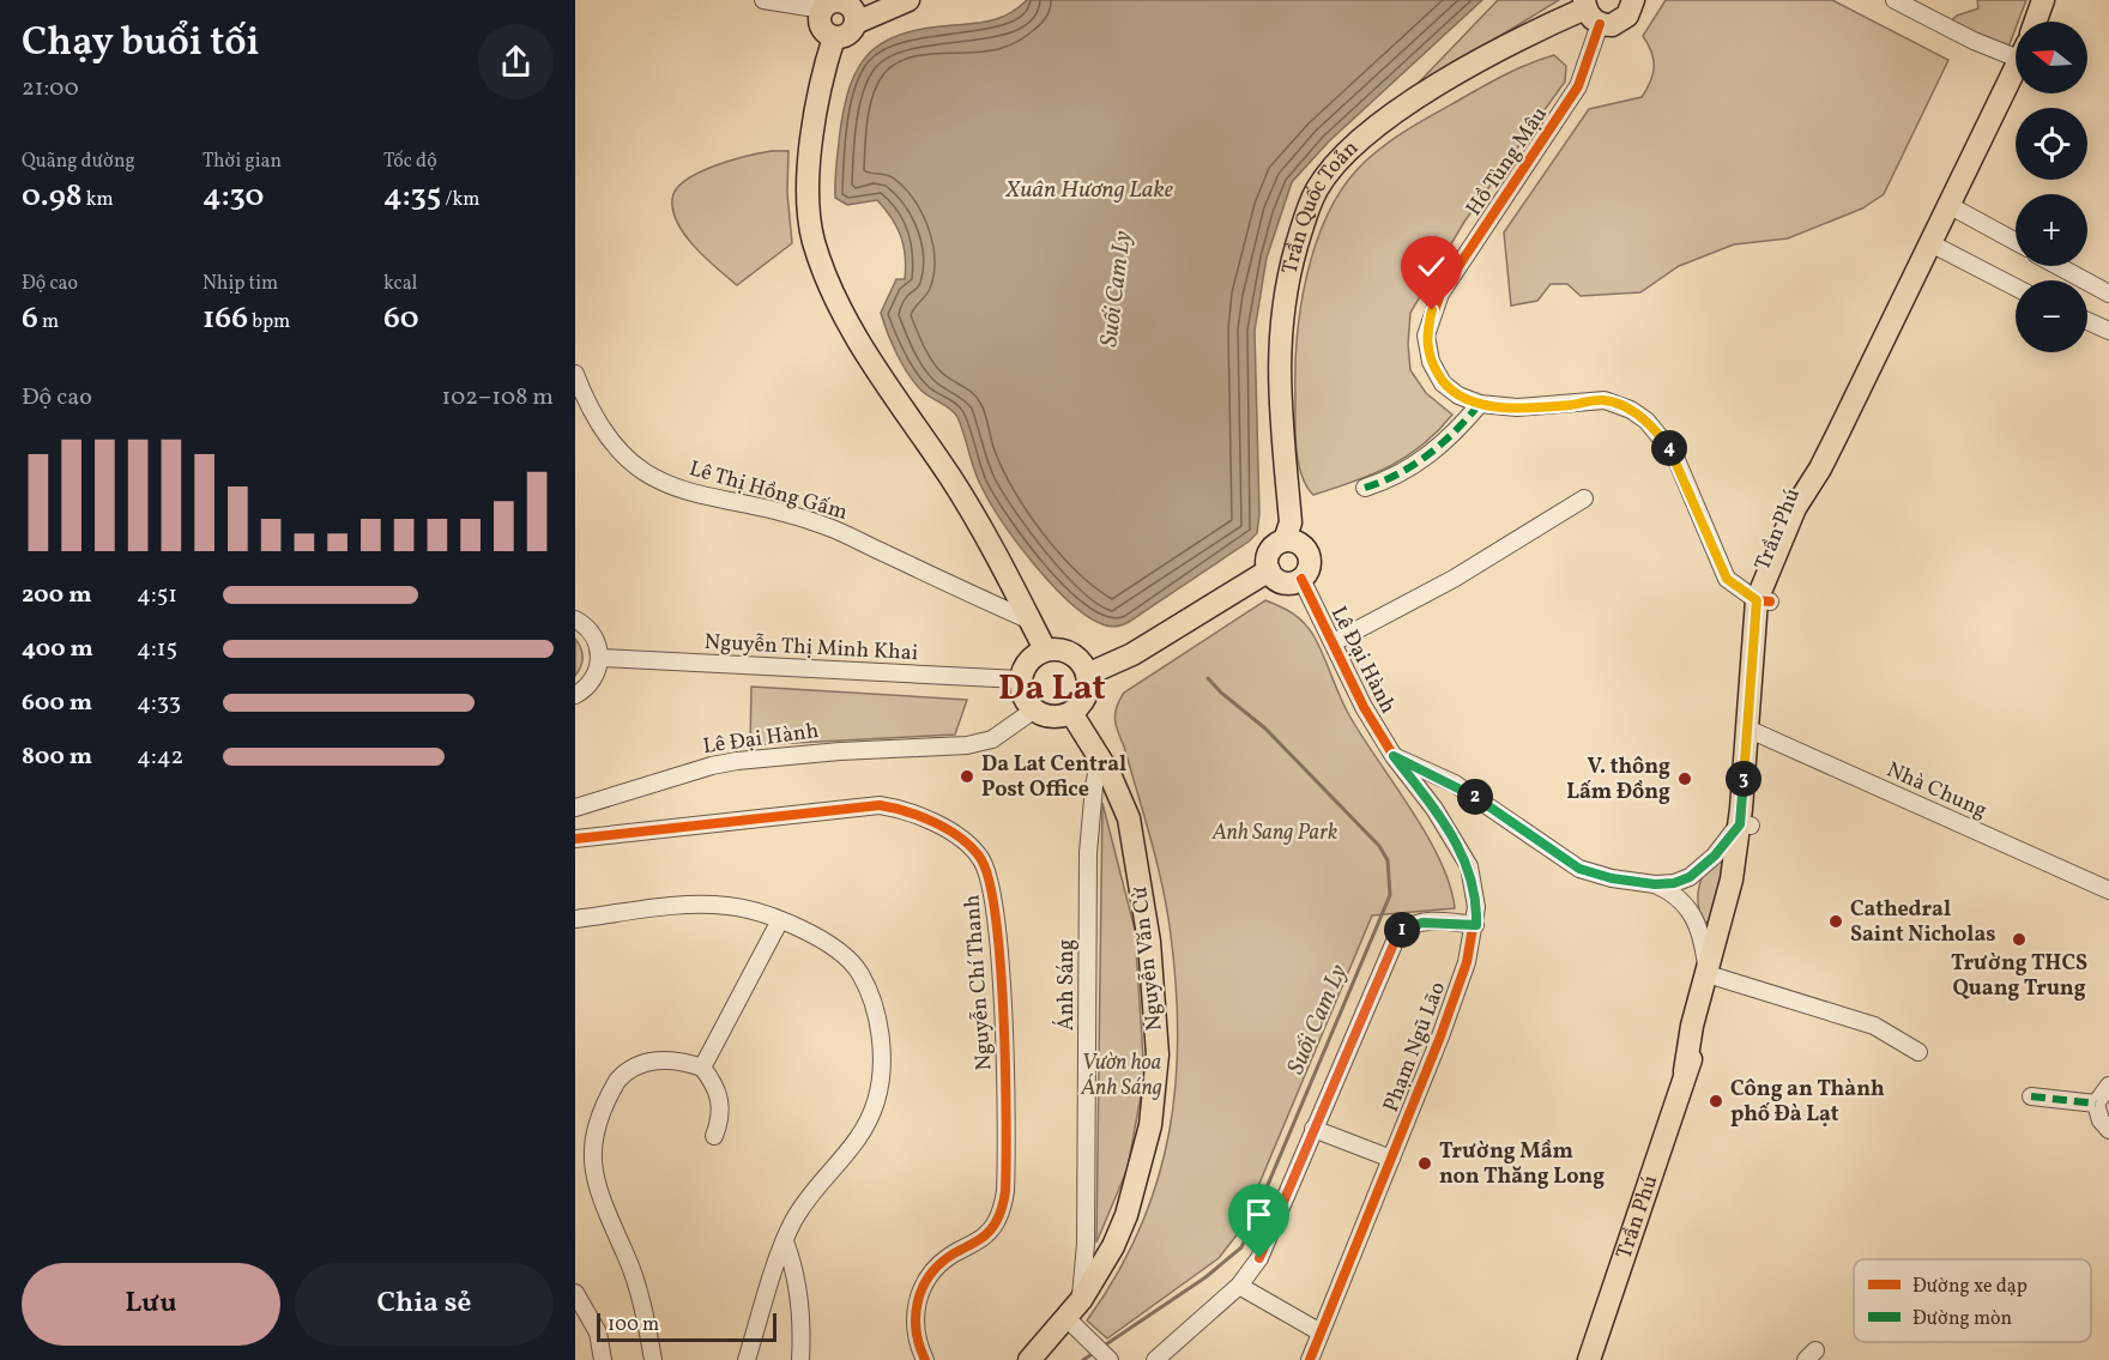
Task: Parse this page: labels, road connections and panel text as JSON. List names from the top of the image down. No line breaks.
{"streets":{"main road":["Trần Quốc Toản","Trần Phú","Nguyễn Văn Cừ"],"street":["Hồ Tùng Mậu","Lê Thị Hồng Gấm","Nguyễn Thị Minh Khai","Lê Đại Hành","Nhà Chung","Nguyễn Chí Thanh","Ánh Sáng","Phạm Ngũ Lão"]},"crossings":[["Hồ Tùng Mậu","Trần Quốc Toản"],["Hồ Tùng Mậu","Trần Phú"],["Trần Quốc Toản","Lê Đại Hành"],["Trần Phú","Nhà Chung"],["Nguyễn Thị Minh Khai","Lê Đại Hành"],["Nguyễn Thị Minh Khai","Nguyễn Văn Cừ"],["Lê Đại Hành","Nguyễn Văn Cừ"],["Lê Đại Hành","Phạm Ngũ Lão"],["Nguyễn Văn Cừ","Ánh Sáng"]],"districts":["Da Lat"],"water":["Xuân Hương Lake","Suối Cam Ly"],"parks":["Anh Sang Park","Vườn hoa Ánh Sáng"],"places":["Da Lat Central Post Office","V. thông Lấm Đồng","Cathedral Saint Nicholas","Trường THCS Quang Trung","Công an Thành phố Đà Lạt","Trường Mầm non Thăng Long"],"legend":["Đường xe đạp","Đường mòn"],"scale_bar":"100 m","north":"left","page":{"heading":["Chạy buổi tối","21:00"],"map_buttons":["+","−"],"stats":[["Quãng đường","0.98 km"],["Thời gian","4:30"],["Tốc độ","4:35 /km"],["Độ cao","6 m"],["Nhịp tim","166 bpm"],["kcal","60"]],"chart":["Độ cao","102–108 m"],"pins":["4","3","2","1"],"list":[{"name":"200 m","note":"4:51"},{"name":"400 m","note":"4:15"},{"name":"600 m","note":"4:33"},{"name":"800 m","note":"4:42"}],"buttons":["Lưu","Chia sẻ"],"scale":"100 m"}}
